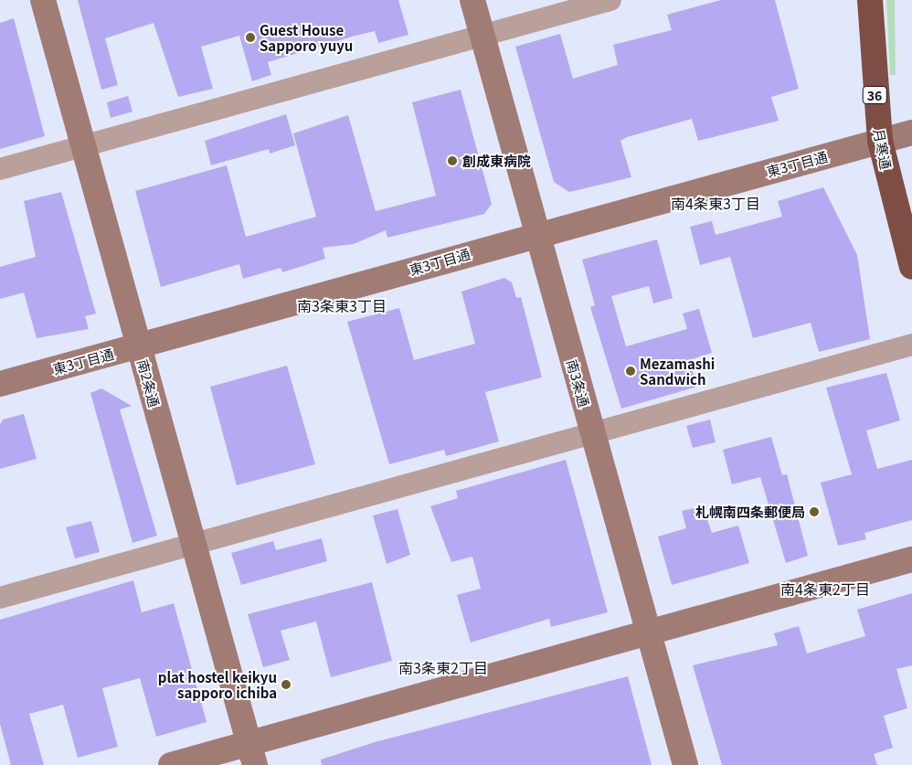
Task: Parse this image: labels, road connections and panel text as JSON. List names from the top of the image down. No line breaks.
{"streets":{"highway":["36","月寒通"],"street":["東3丁目通","南2条通","南3条通"]},"crossings":[["月寒通","東3丁目通"],["東3丁目通","南2条通"],["東3丁目通","南3条通"]],"districts":["南4条東3丁目","南3条東3丁目","南4条東2丁目","南3条東2丁目"],"places":["Guest House Sapporo yuyu","創成東病院","Mezamashi Sandwich","札幌南四条郵便局","plat hostel keikyu sapporo ichiba"]}
